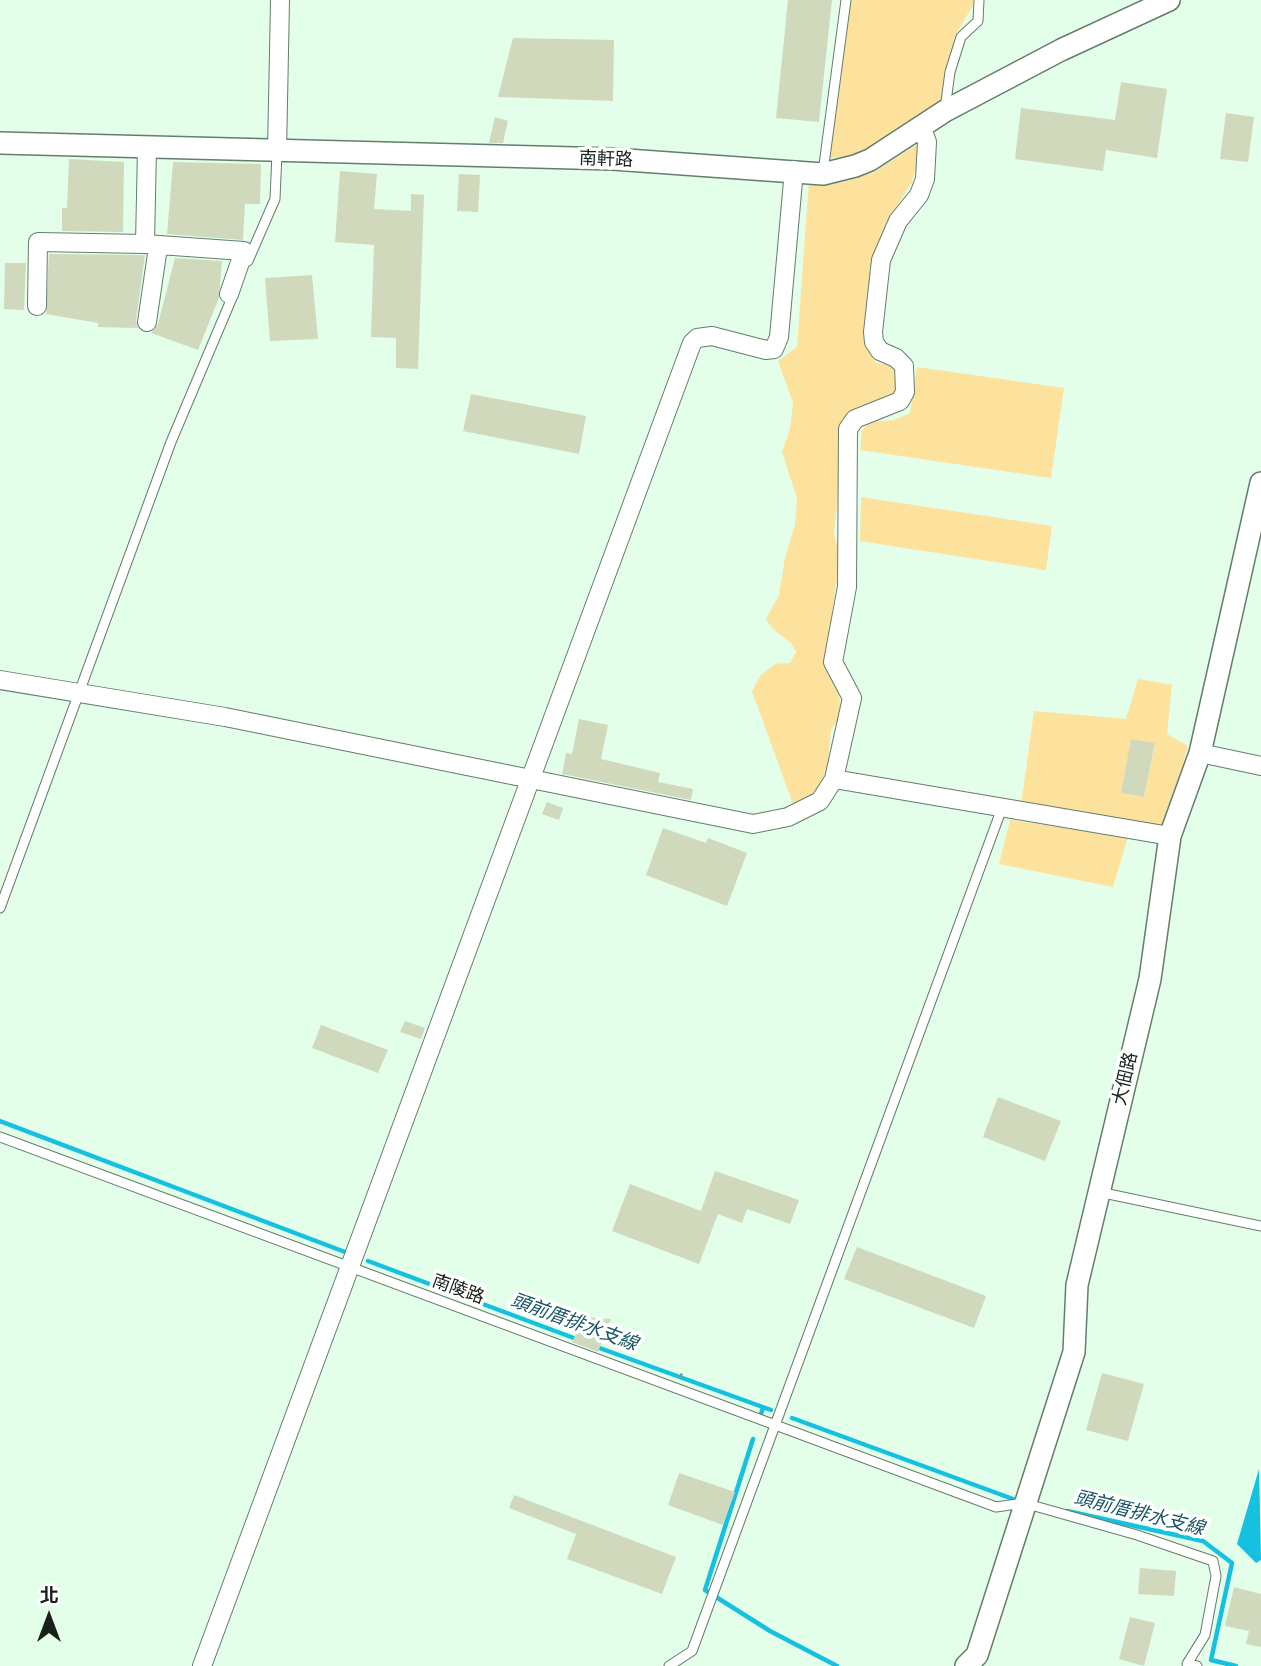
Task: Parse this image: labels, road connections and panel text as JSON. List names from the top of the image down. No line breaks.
{"streets":{"street":["南軒路","大佃路"],"lane":["南陵路"]},"crossings":[["大佃路","南陵路"]],"water":["頭前厝排水支線"],"north":"top"}
